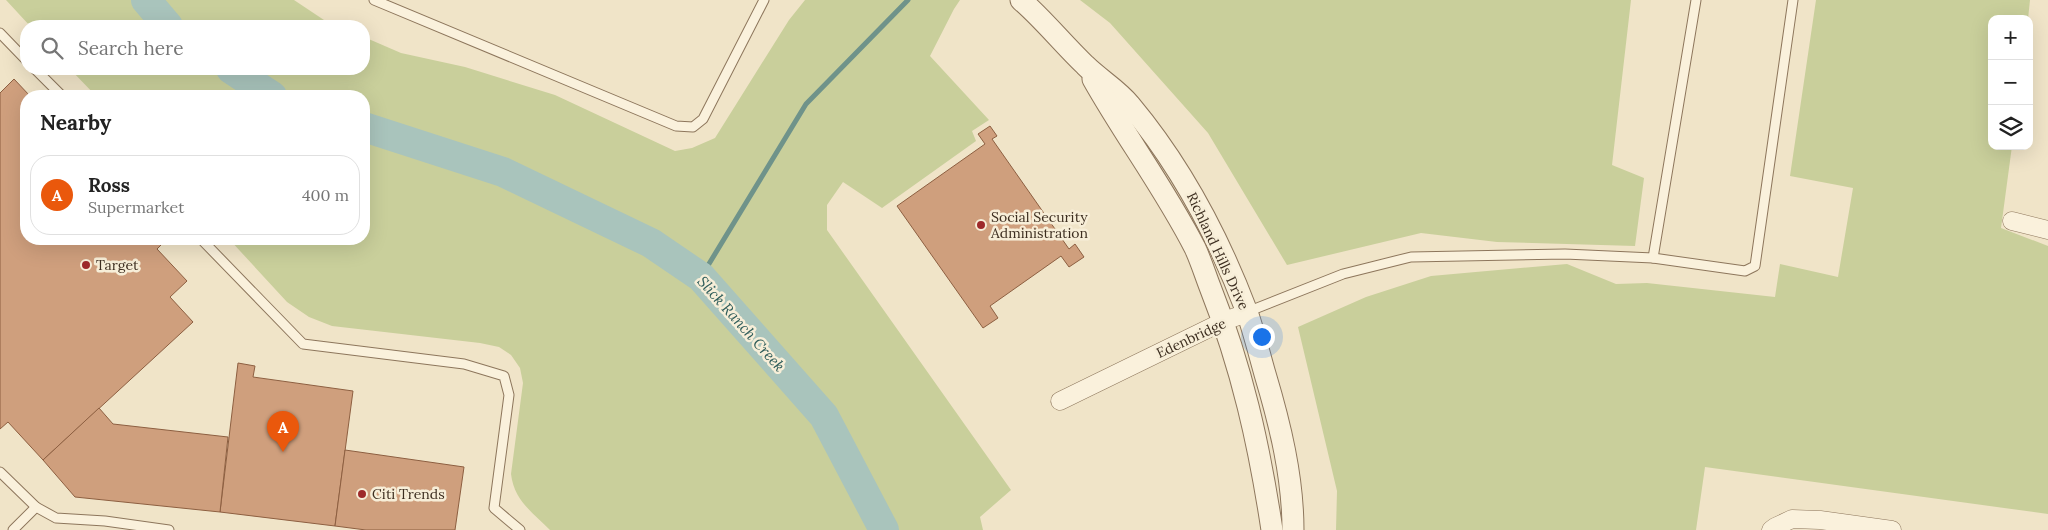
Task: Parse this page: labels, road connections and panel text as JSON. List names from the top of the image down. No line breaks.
{"streets":{"street":["Richland Hills Drive","Edenbridge"]},"crossings":[["Richland Hills Drive","Edenbridge"]],"water":["Slick Ranch Creek"],"places":["Social Security Administration","Target","Citi Trends"],"page":{"map_buttons":["+","−"],"search":"Search here","heading":"Nearby","list":[{"mark":"A","name":"Ross","note":"Supermarket","value":"400 m"}],"pins":"A"}}
